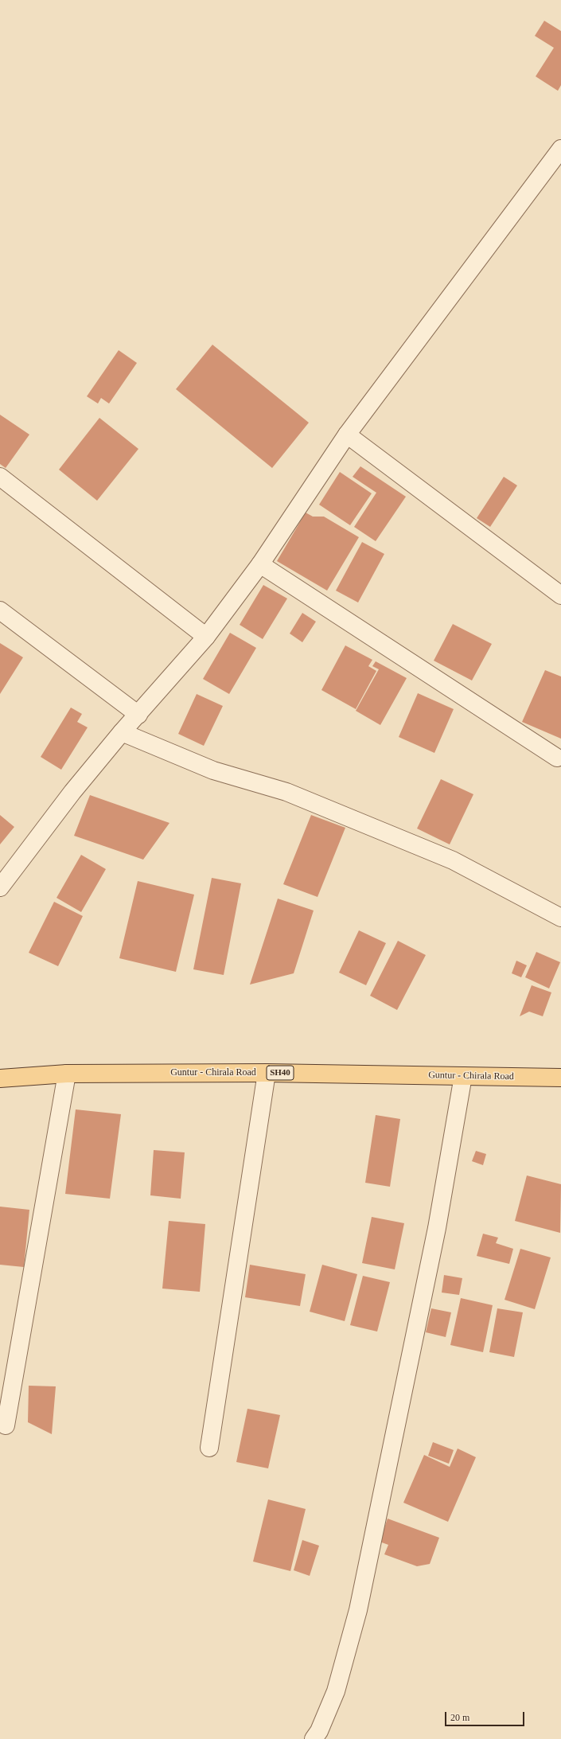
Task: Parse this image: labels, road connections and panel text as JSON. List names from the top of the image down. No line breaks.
{"streets":{"main road":["Guntur - Chirala Road","SH40"]},"scale_bar":"20 m"}
